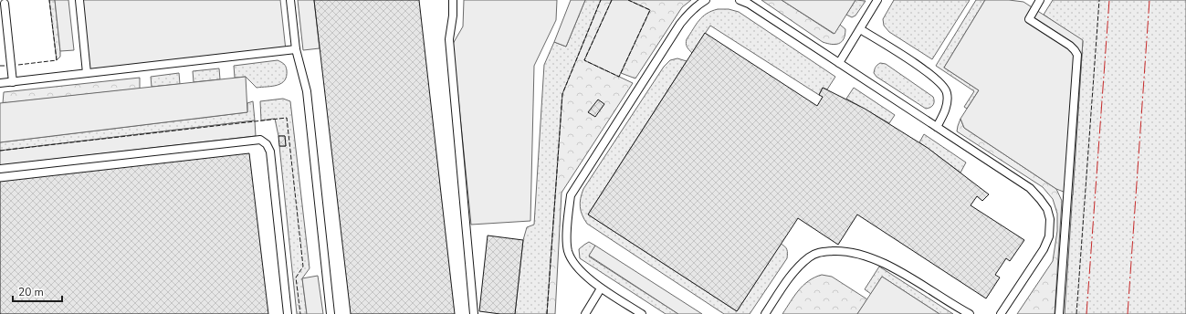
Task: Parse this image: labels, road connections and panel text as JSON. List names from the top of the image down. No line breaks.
{"scale_bar":"20 m"}
